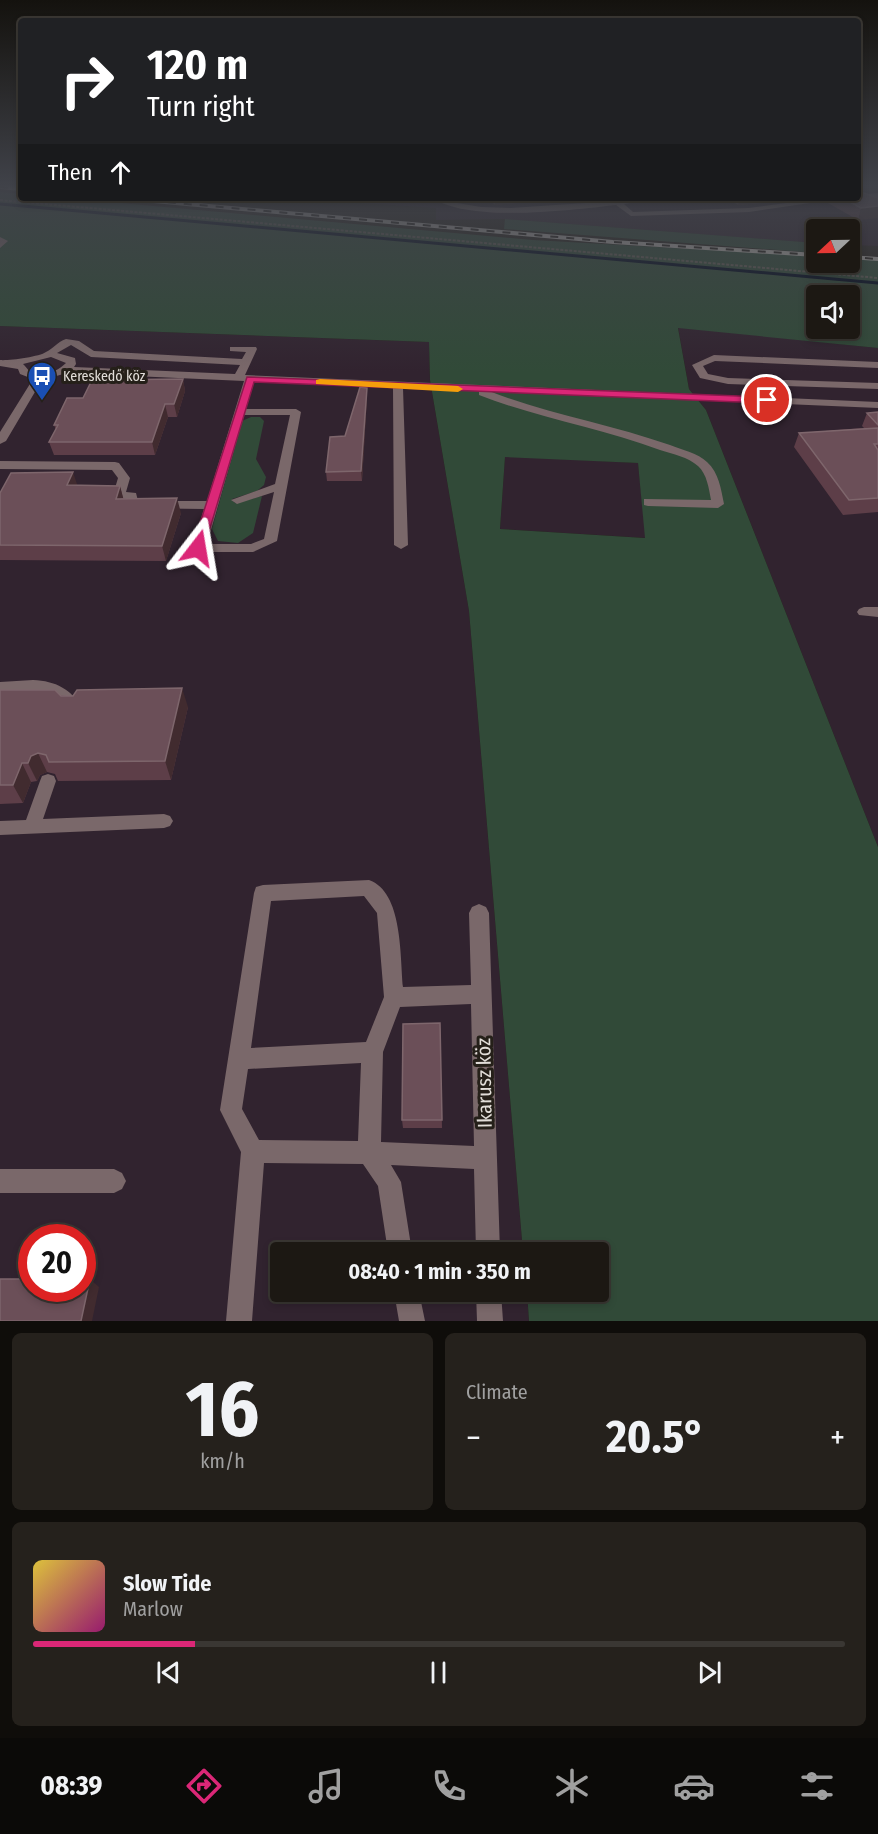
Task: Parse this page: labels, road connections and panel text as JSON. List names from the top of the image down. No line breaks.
{"streets":{"street":["Ikarusz köz"]},"places":{"bus stop":["Kereskedő köz"]},"north":"left","page":{"turn":["120 m","Turn right"],"then":"Then","limit":"20","trip":"08:40 · 1 min · 350 m","tile":[["16","km/h"],"Climate"],"heat":["−","20.5°","+"],"song":["Slow Tide","Marlow"],"tabs":"08:39"}}
